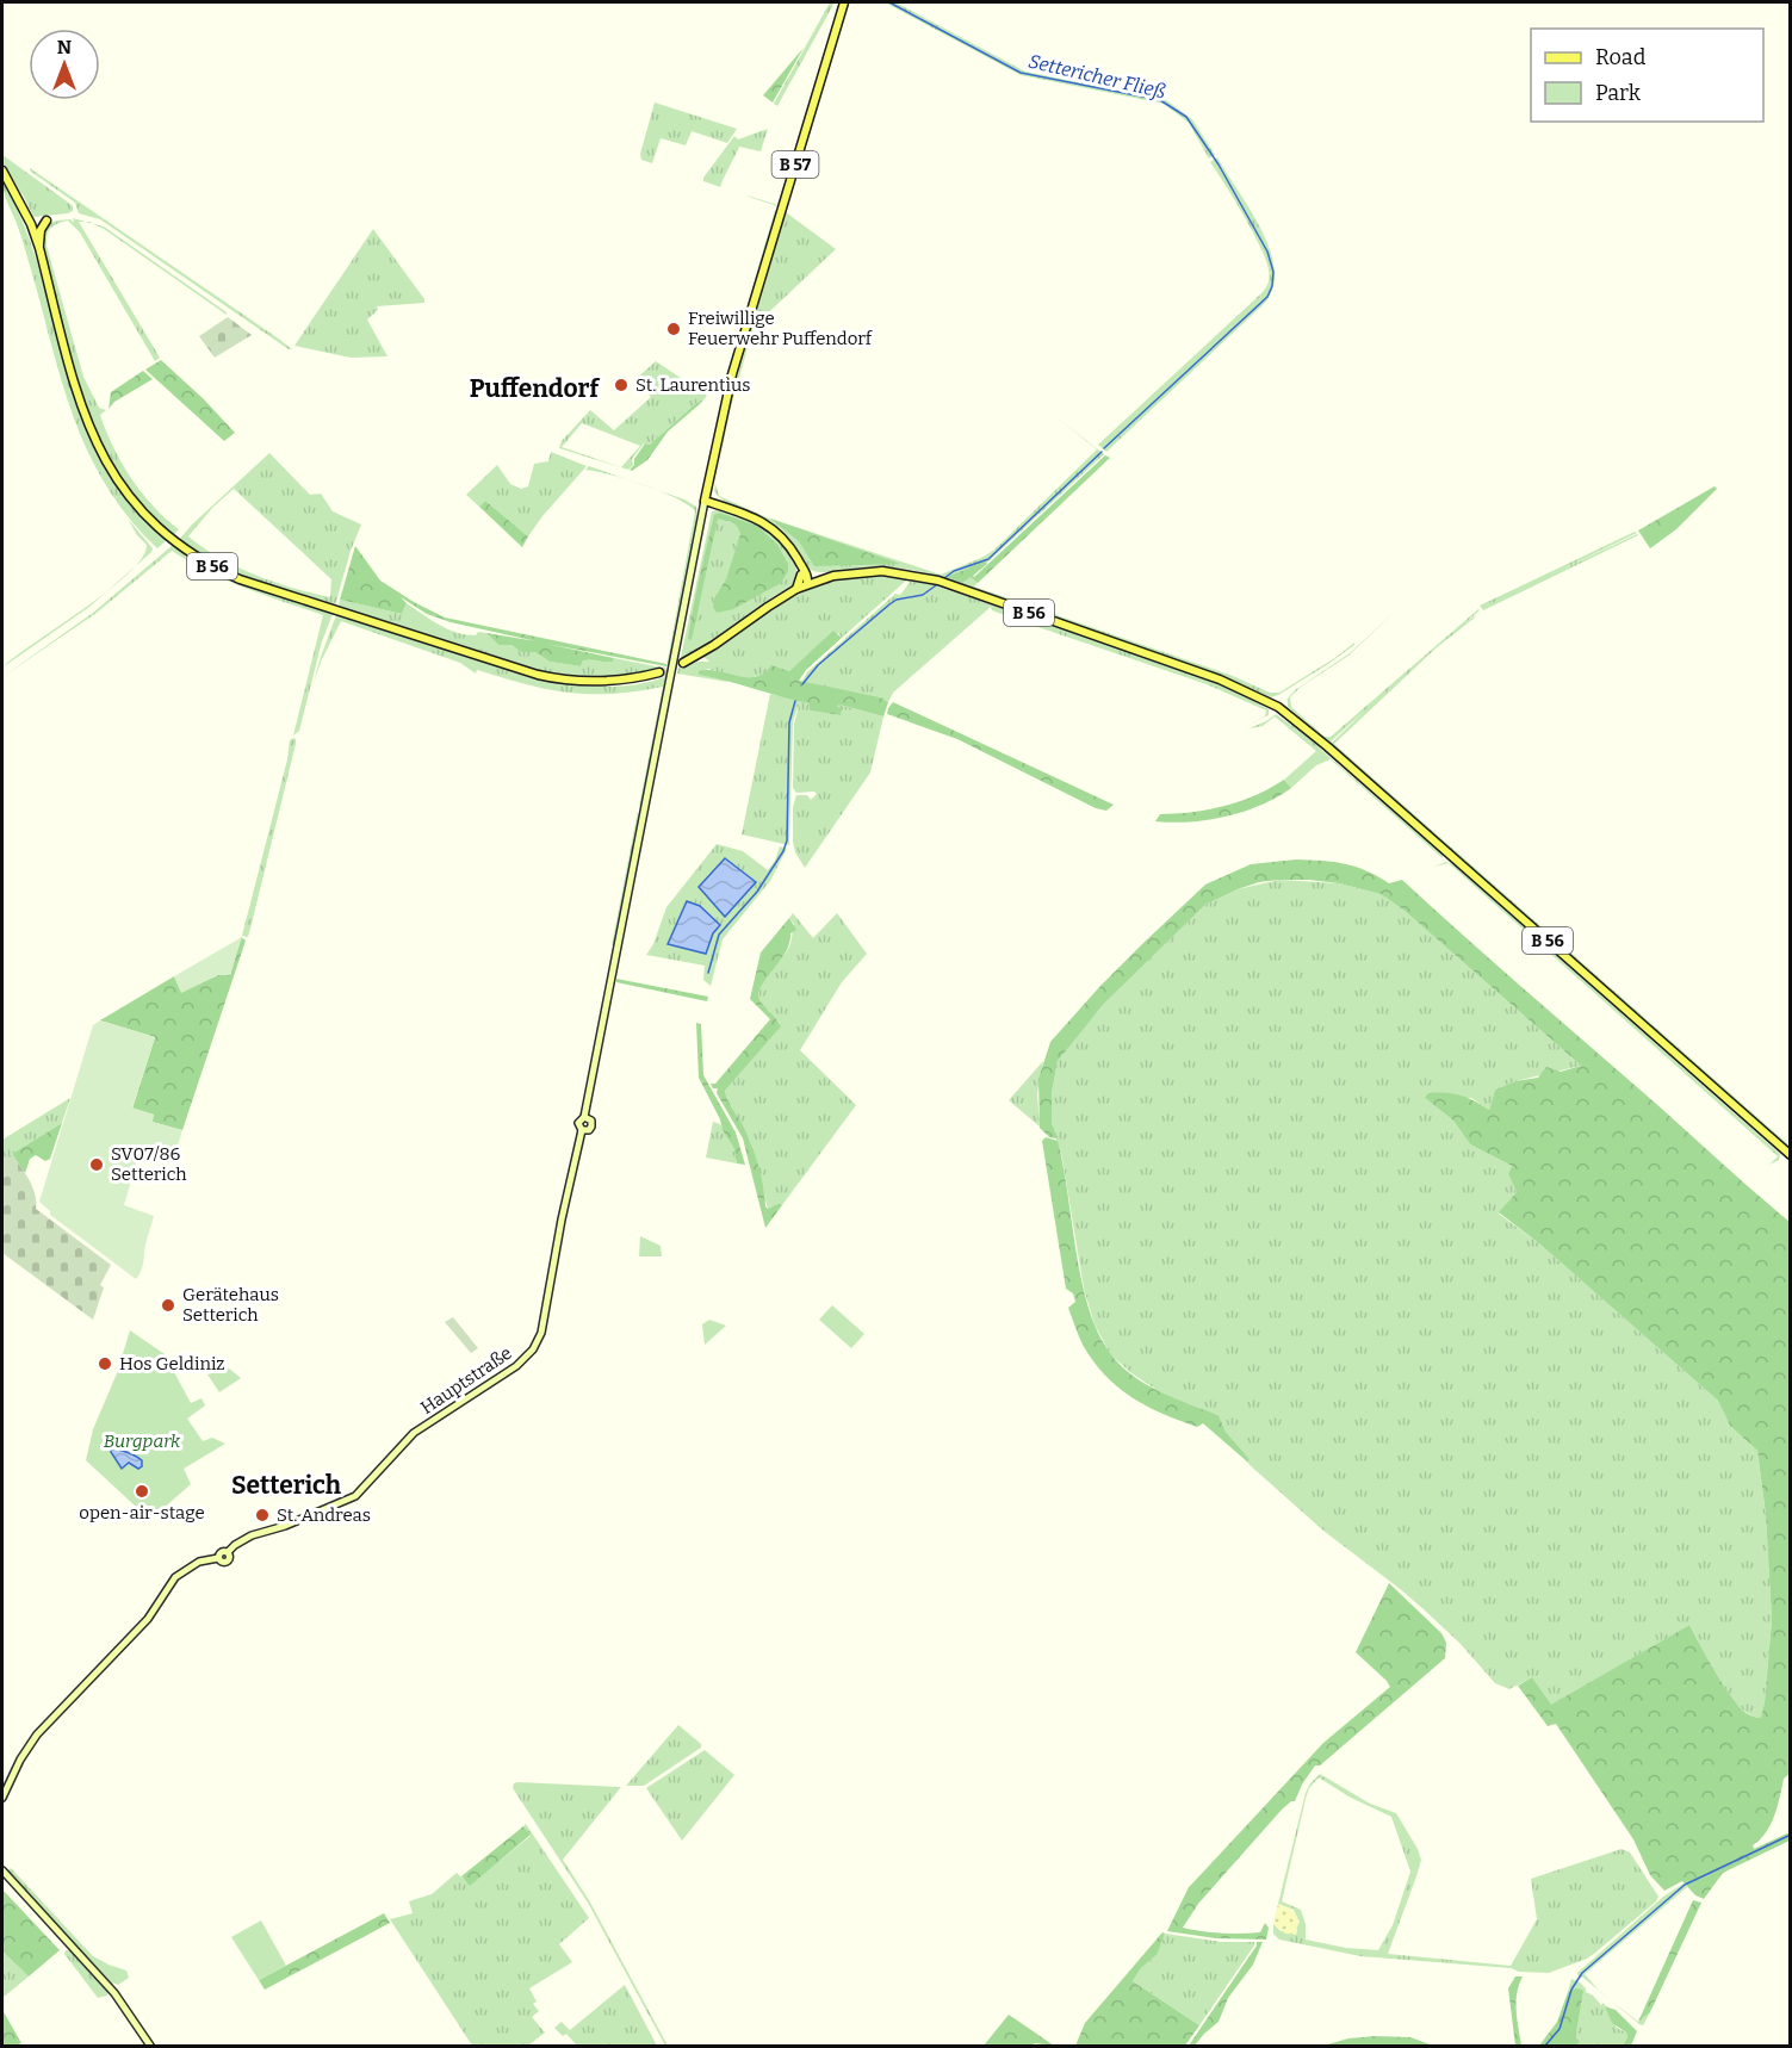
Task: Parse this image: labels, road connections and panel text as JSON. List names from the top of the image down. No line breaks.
{"streets":{"main road":["B 57","B 56","Hauptstraße"]},"crossings":[["B 57","Hauptstraße"]],"districts":["Puffendorf","Setterich"],"water":["Settericher Fließ"],"parks":["Burgpark"],"places":["Freiwillige Feuerwehr Puffendorf","St. Laurentius","SV07/86 Setterich","Gerätehaus Setterich","Hos Geldiniz","open-air-stage","St. Andreas"],"legend":["Road","Park"],"north":"top"}
